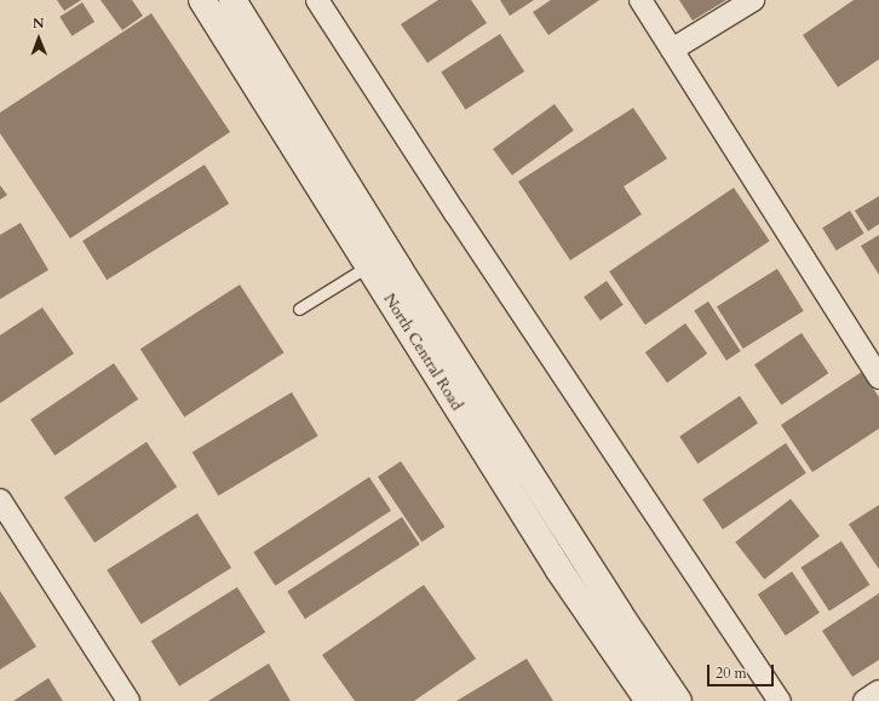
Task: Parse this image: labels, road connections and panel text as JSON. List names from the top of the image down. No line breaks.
{"streets":{"main road":["North Central Road"]},"scale_bar":"20 m","north":"top"}
